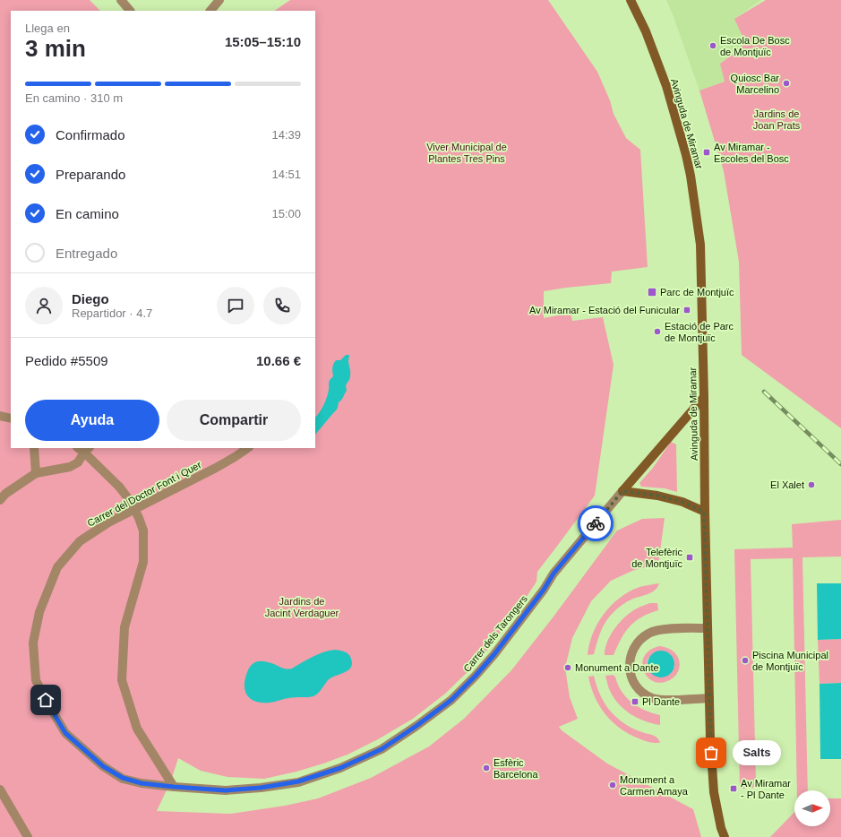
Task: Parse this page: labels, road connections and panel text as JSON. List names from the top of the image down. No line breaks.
{"streets":{"street":["Avinguda de Miramar","Carrer del Doctor Font i Quer","Carrer dels Tarongers"]},"crossings":[["Carrer del Doctor Font i Quer","Carrer dels Tarongers"]],"parks":["Jardins de Joan Prats","Viver Municipal de Plantes Tres Pins","Jardins de Jacint Verdaguer"],"places":{"other":["Escola De Bosc de Montjuïc","Quiosc Bar Marcelino","Estació de Parc de Montjuïc","El Xalet","Piscina Municipal de Montjuïc","Monument a Dante","Salts","Esfèric Barcelona","Monument a Carmen Amaya"],"transit":["Av Miramar - Escoles del Bosc","Parc de Montjuïc","Av Miramar - Estació del Funicular","Telefèric de Montjuïc","Pl Dante","Av Miramar - Pl Dante"]},"north":"right","page":{"heading":["3 min","Llega en","15:05–15:10"],"panel":["Diego","Repartidor · 4.7","Pedido #5509","10.66 €"],"bar":"En camino · 310 m","list":[["Confirmado","14:39"],["Preparando","14:51"],["En camino","15:00"],"Entregado"],"buttons":["Ayuda","Compartir"],"bubble":"Salts"}}
